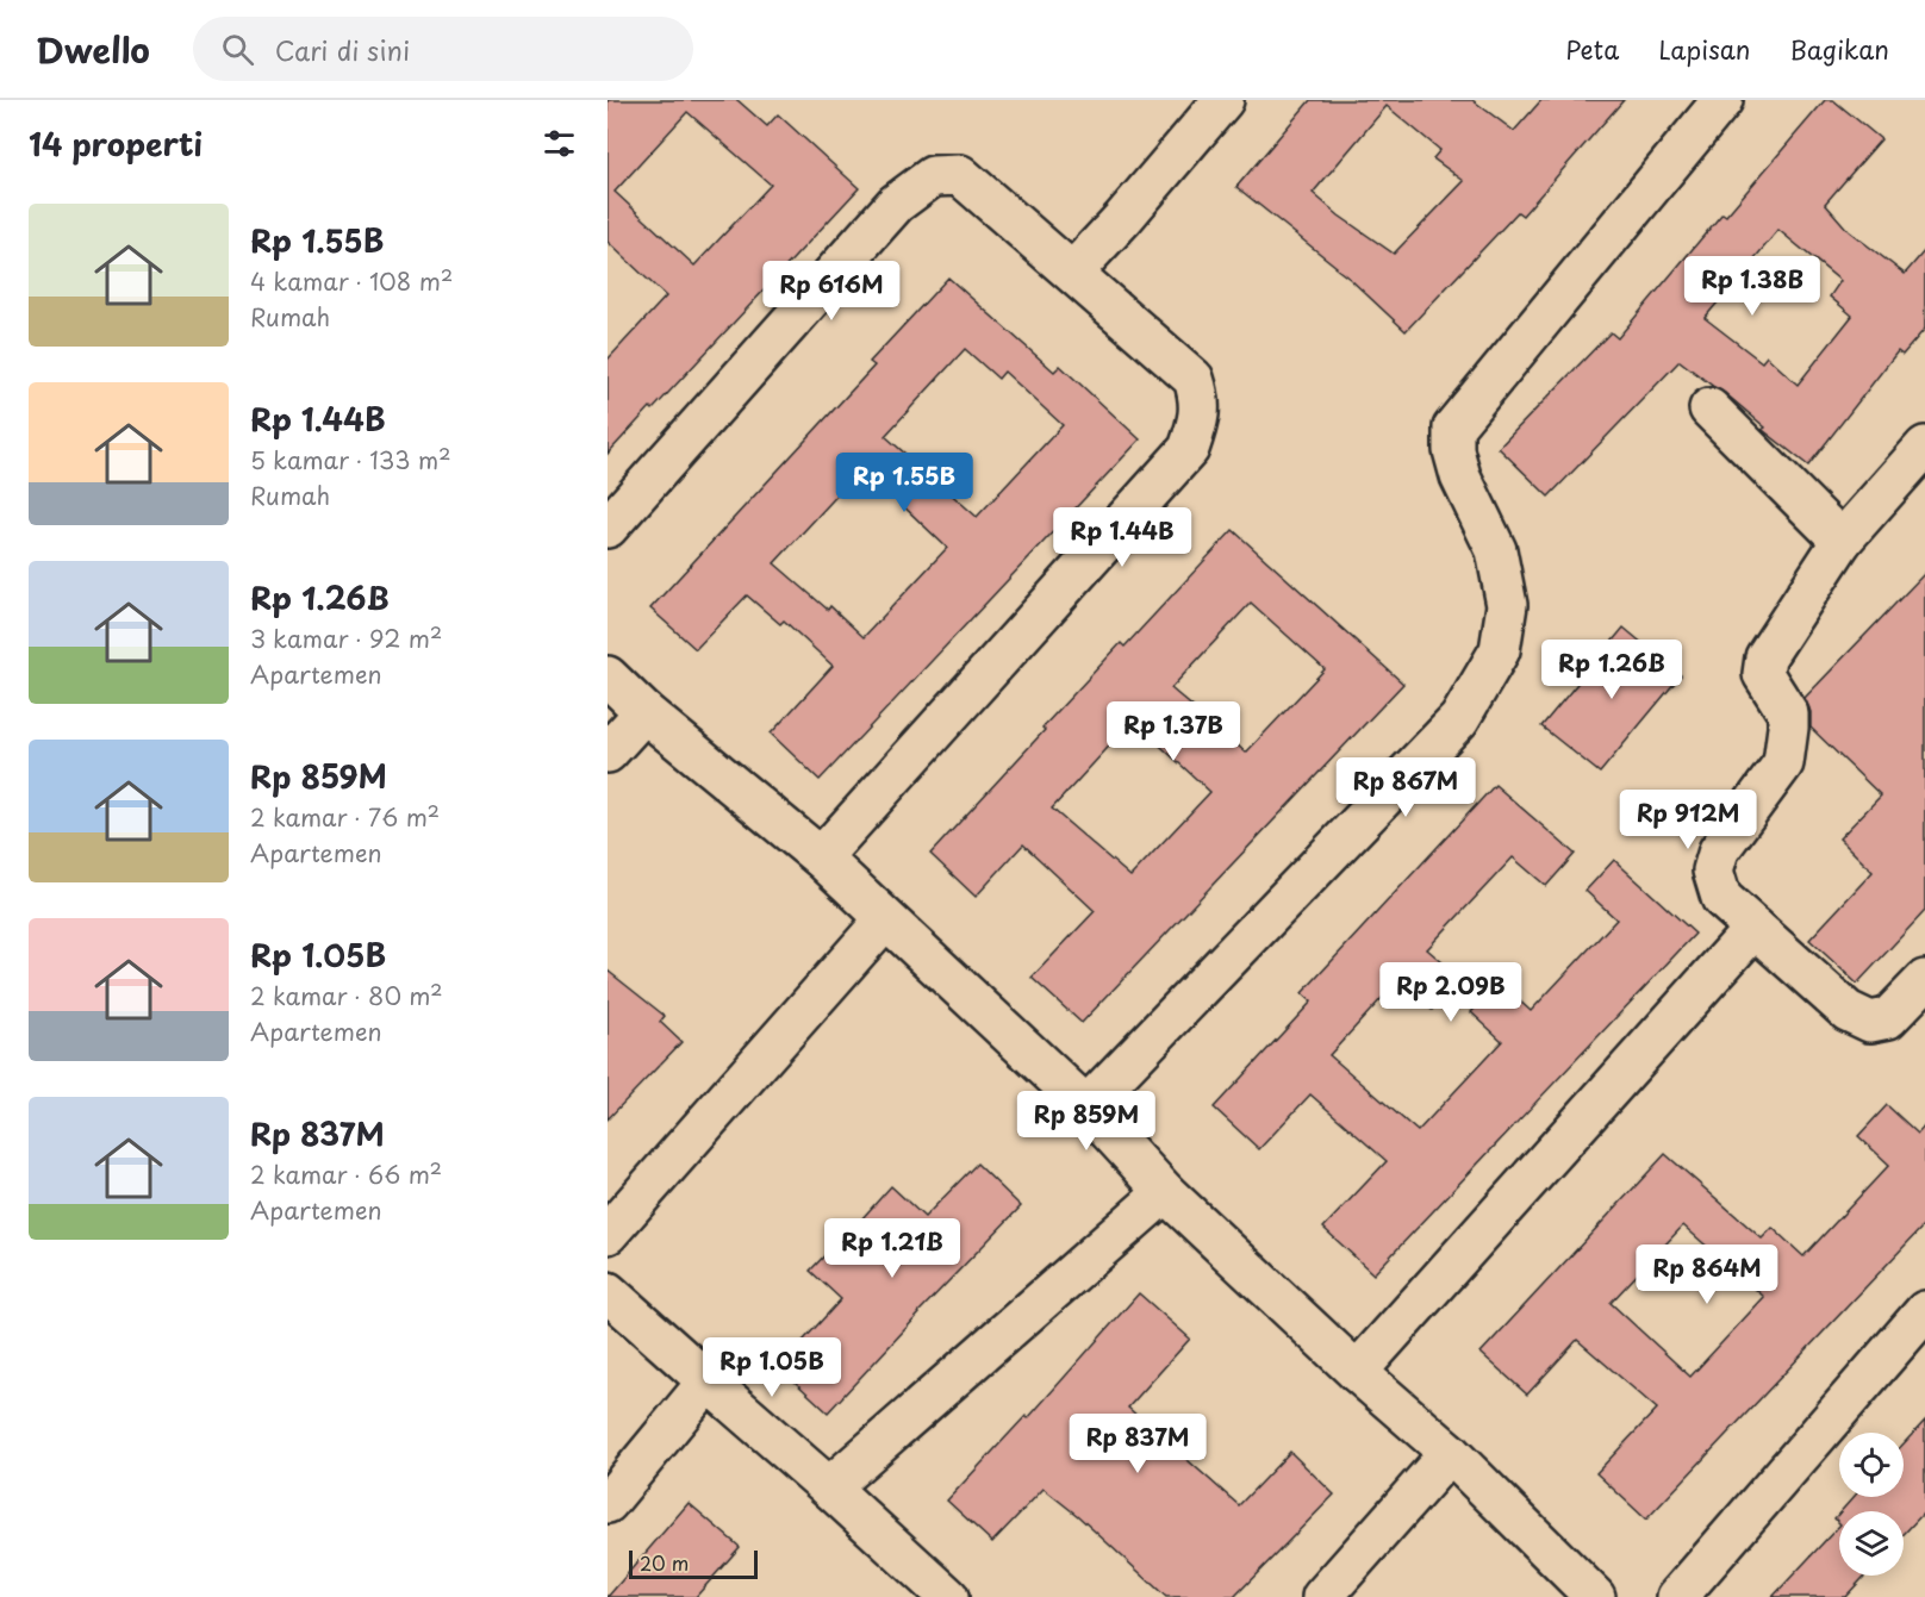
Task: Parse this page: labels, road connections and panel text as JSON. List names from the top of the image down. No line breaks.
{"scale_bar":"20 m","page":{"header":"Dwello","search":"Cari di sini","nav":["Peta","Lapisan","Bagikan"],"heading":"14 properti","list":[{"name":"Rp 1.55B","note":"4 kamar · 108 m² · Rumah"},{"name":"Rp 1.44B","note":"5 kamar · 133 m² · Rumah"},{"name":"Rp 1.26B","note":"3 kamar · 92 m² · Apartemen"},{"name":"Rp 859M","note":"2 kamar · 76 m² · Apartemen"},{"name":"Rp 1.05B","note":"2 kamar · 80 m² · Apartemen"},{"name":"Rp 837M","note":"2 kamar · 66 m² · Apartemen"}],"price":["Rp 1.38B","Rp 616M","Rp 1.55B","Rp 1.44B","Rp 1.26B","Rp 1.37B","Rp 867M","Rp 912M","Rp 2.09B","Rp 859M","Rp 1.21B","Rp 864M","Rp 1.05B","Rp 837M"],"scale":"20 m"}}
